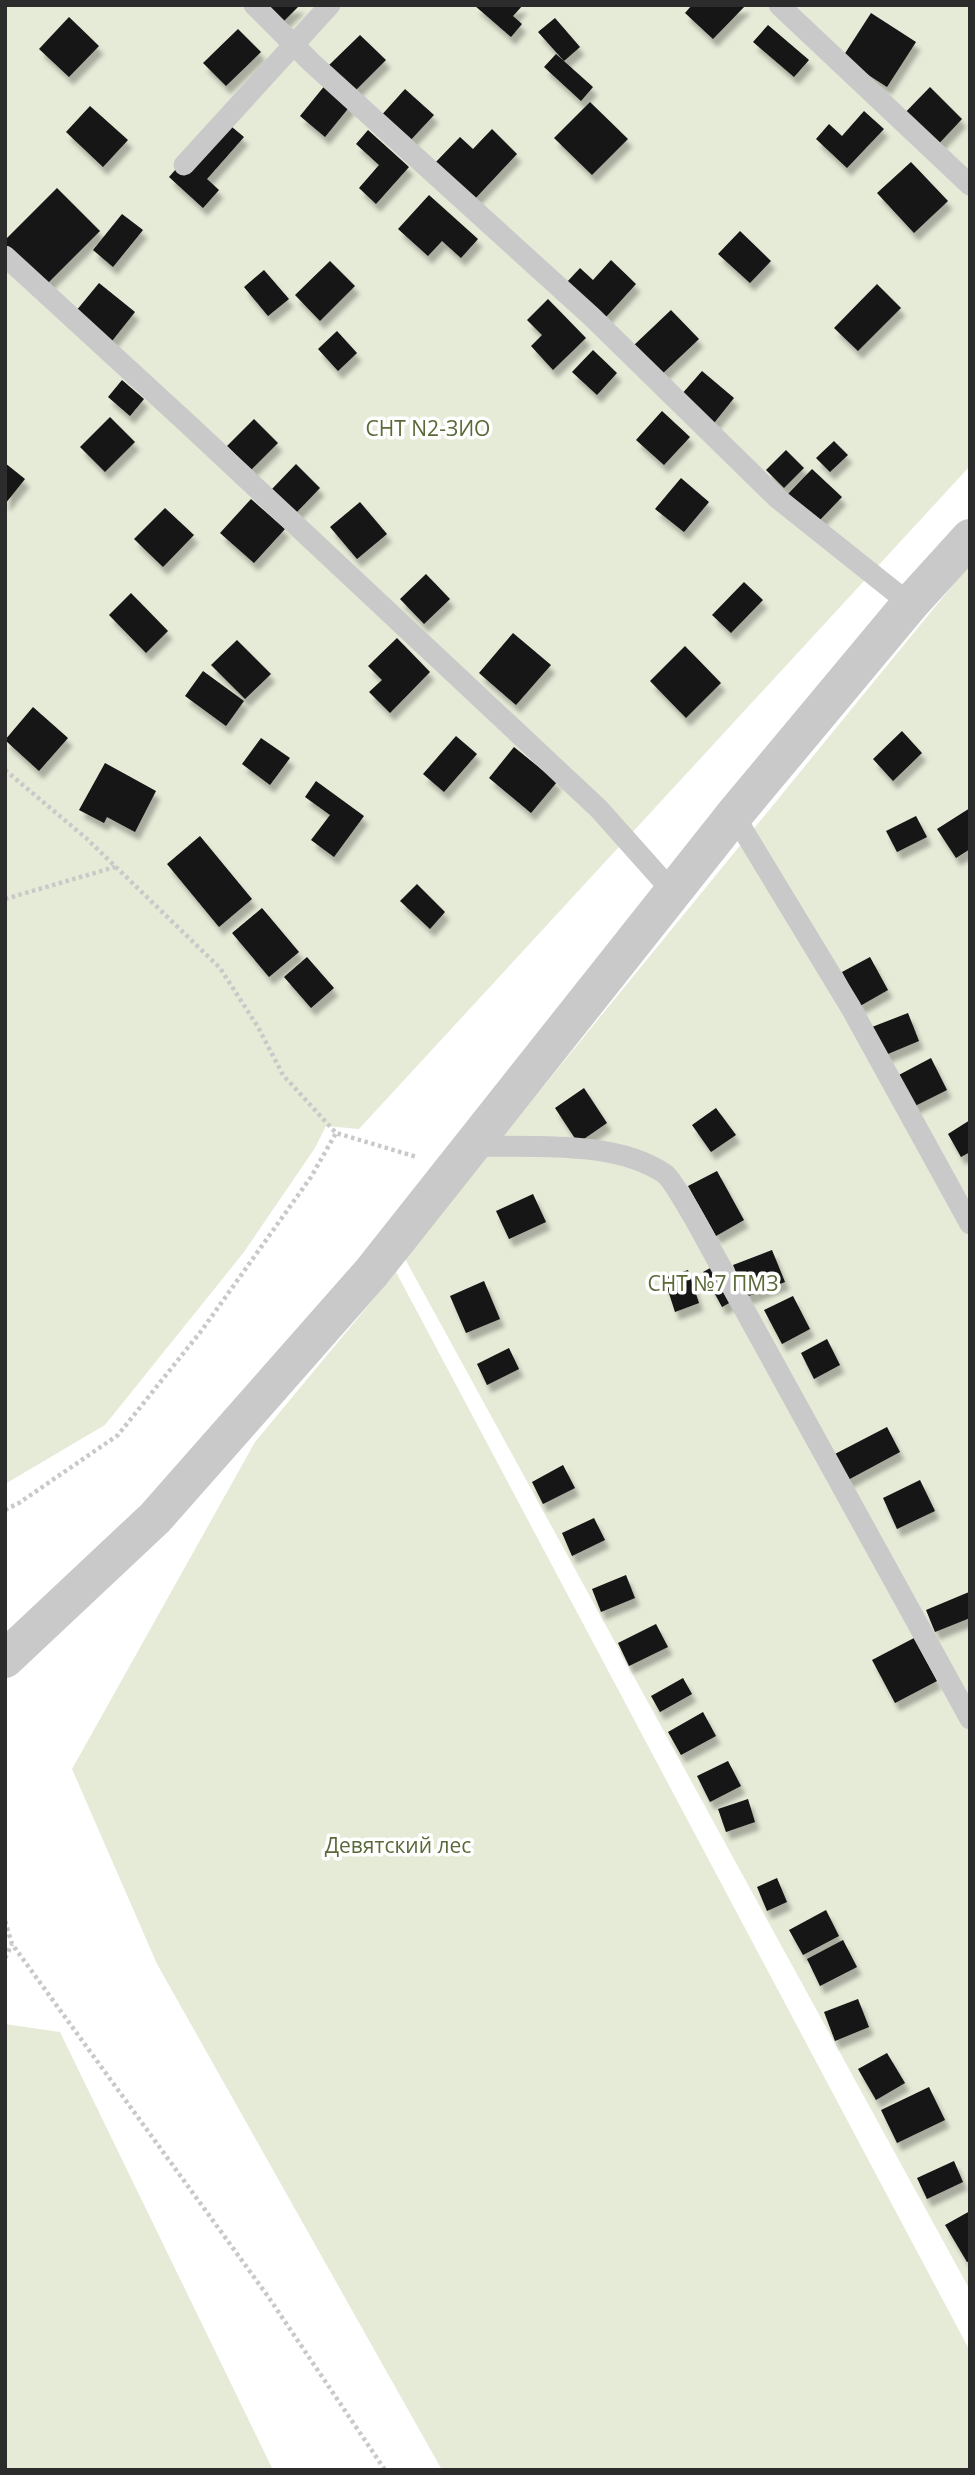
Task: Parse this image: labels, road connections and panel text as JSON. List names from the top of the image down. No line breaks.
{"parks":["СНТ N2-ЗИО","СНТ №7 ПМЗ","Девятский лес"]}
